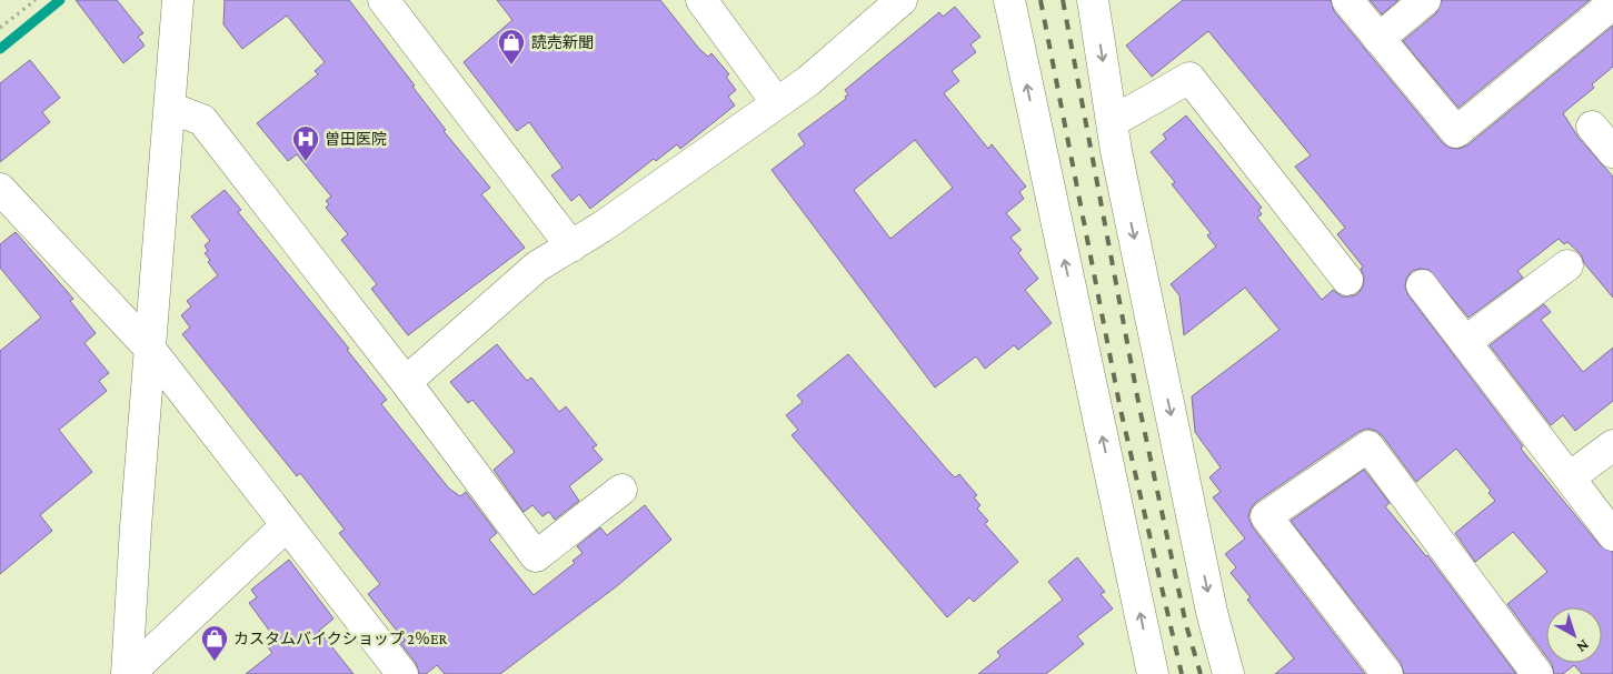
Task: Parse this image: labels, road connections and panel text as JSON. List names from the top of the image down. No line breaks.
{"places":{"shop":["読売新聞","カスタムバイクショップ 2％ER"],"hospital":["曽田医院"]},"north":"bottom right"}
